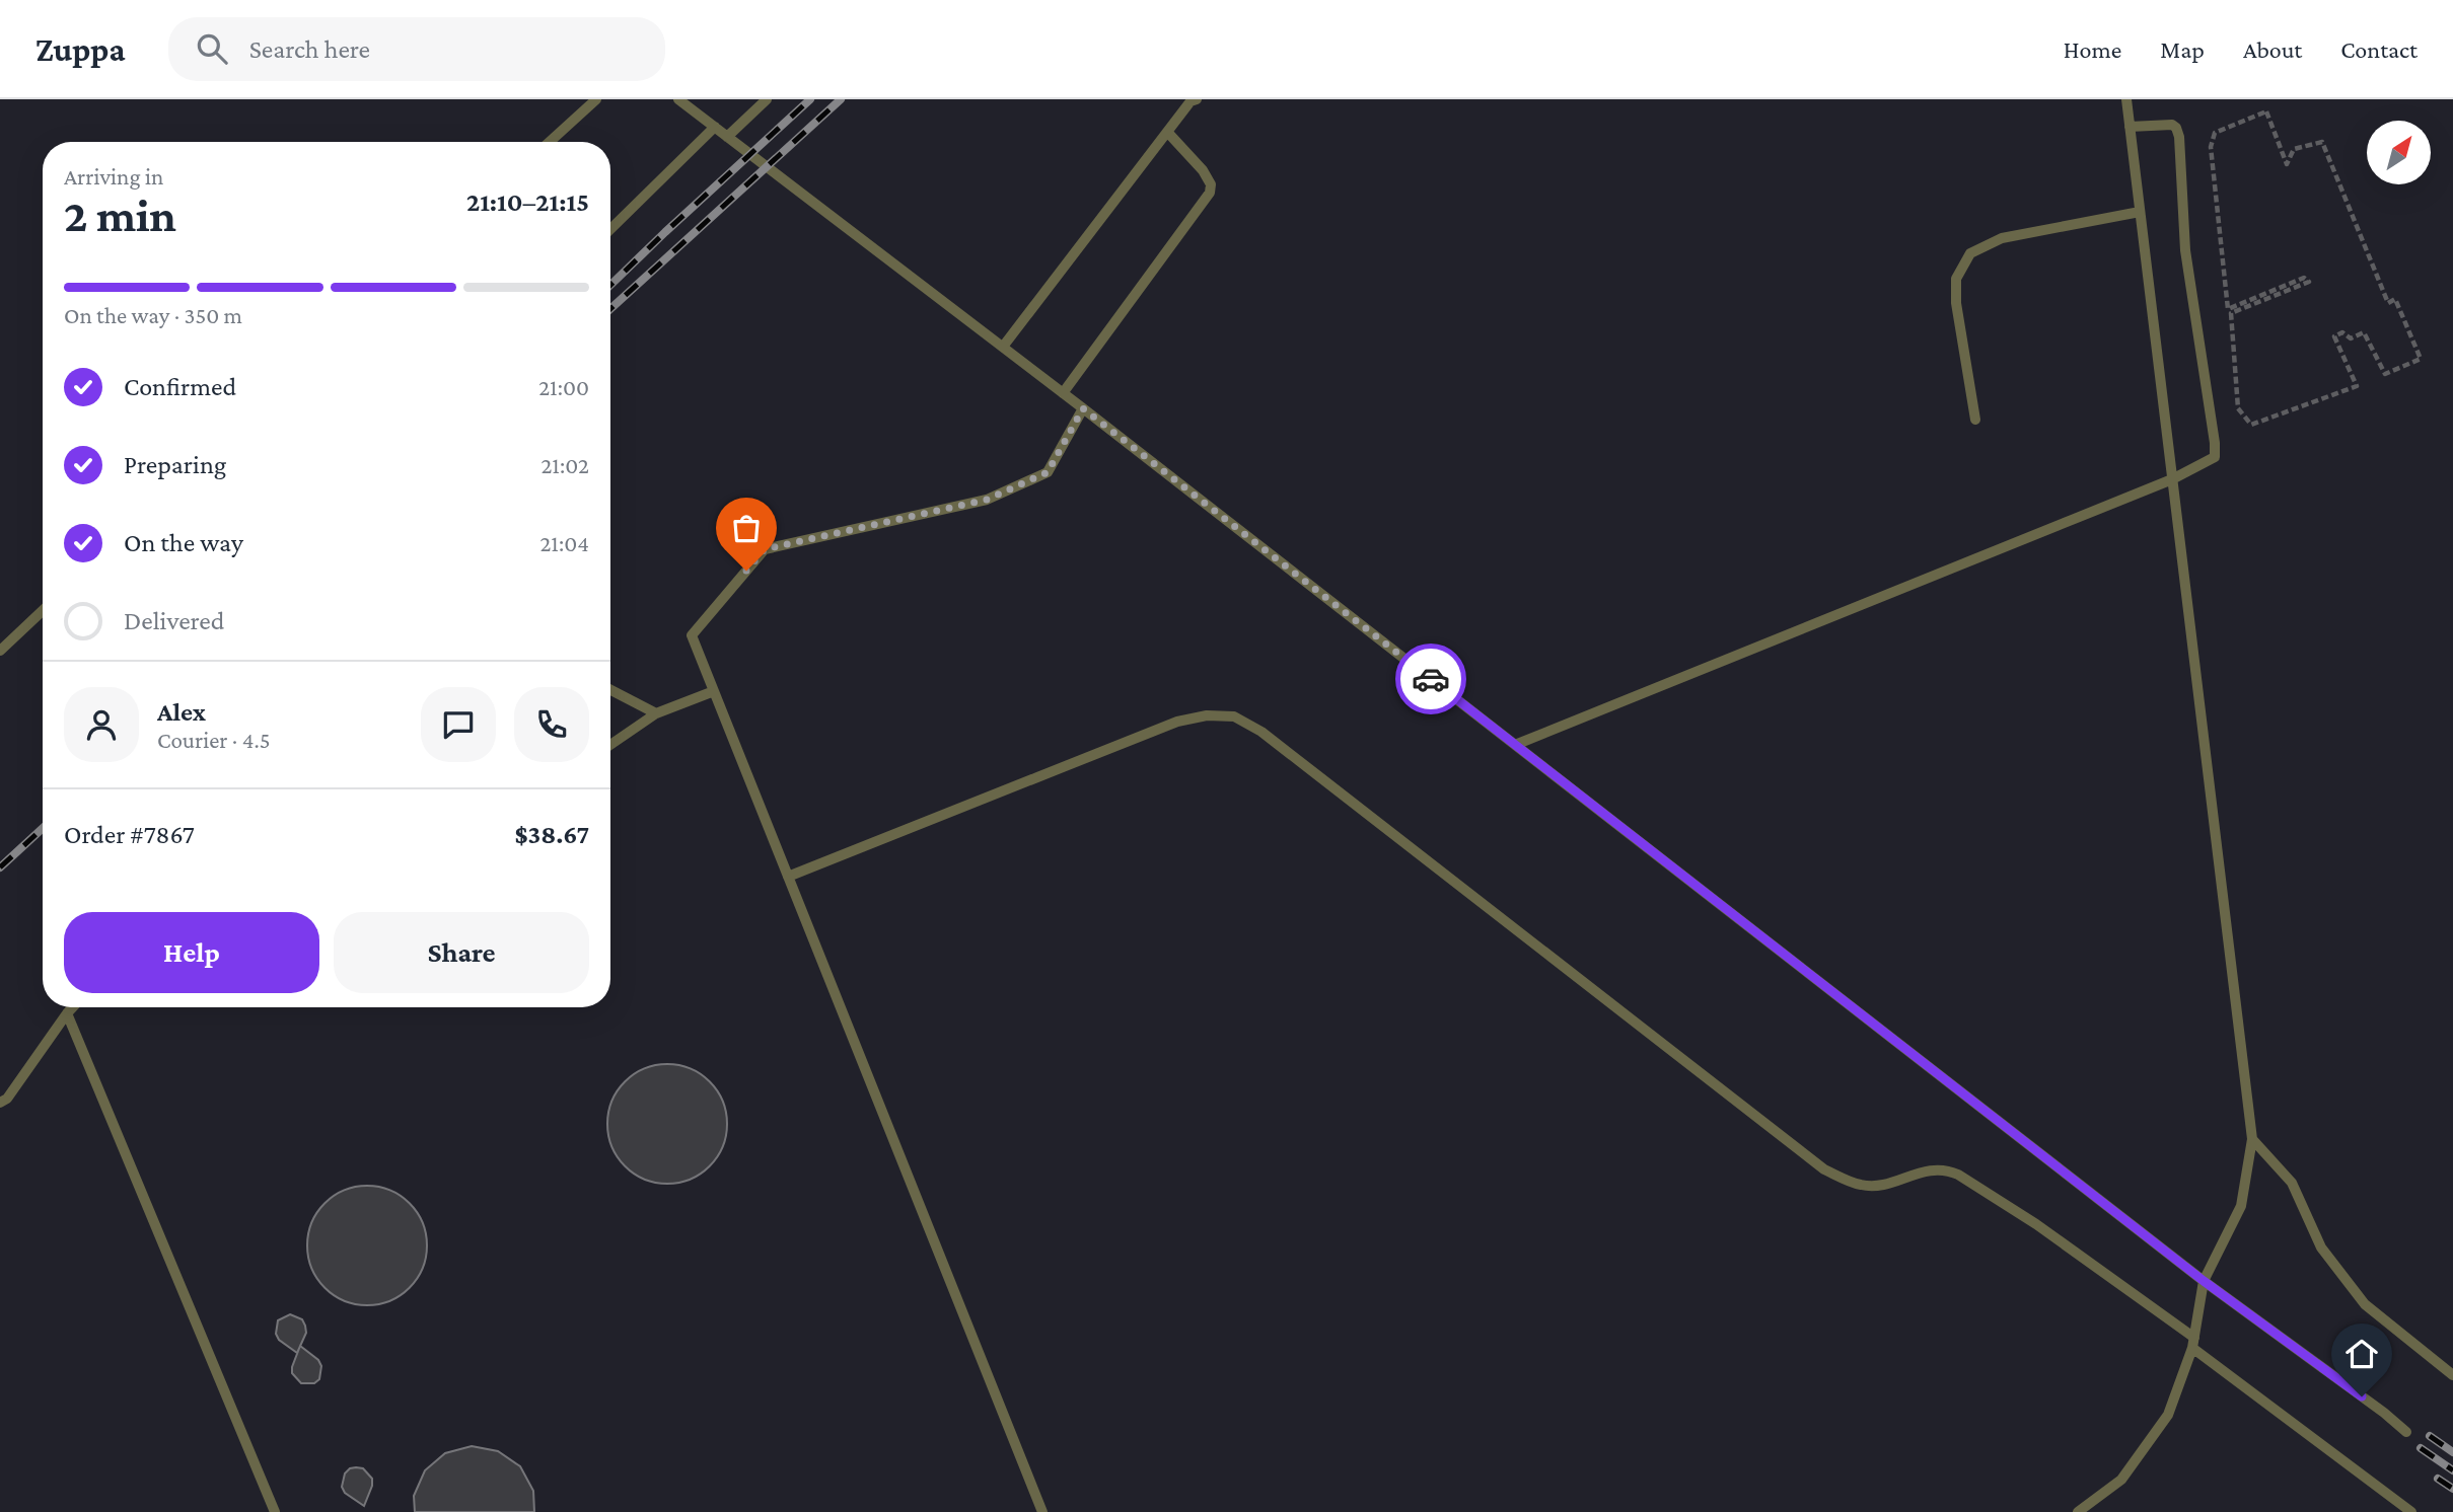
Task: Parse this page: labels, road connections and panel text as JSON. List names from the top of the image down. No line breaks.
{"north":"top right","page":{"header":"Zuppa","search":"Search here","nav":["Home","Map","About","Contact"],"heading":["2 min","Arriving in","21:10–21:15"],"panel":["Alex","Courier · 4.5","Order #7867","$38.67"],"bar":"On the way · 350 m","list":[["Confirmed","21:00"],["Preparing","21:02"],["On the way","21:04"],"Delivered"],"buttons":["Help","Share"]}}
